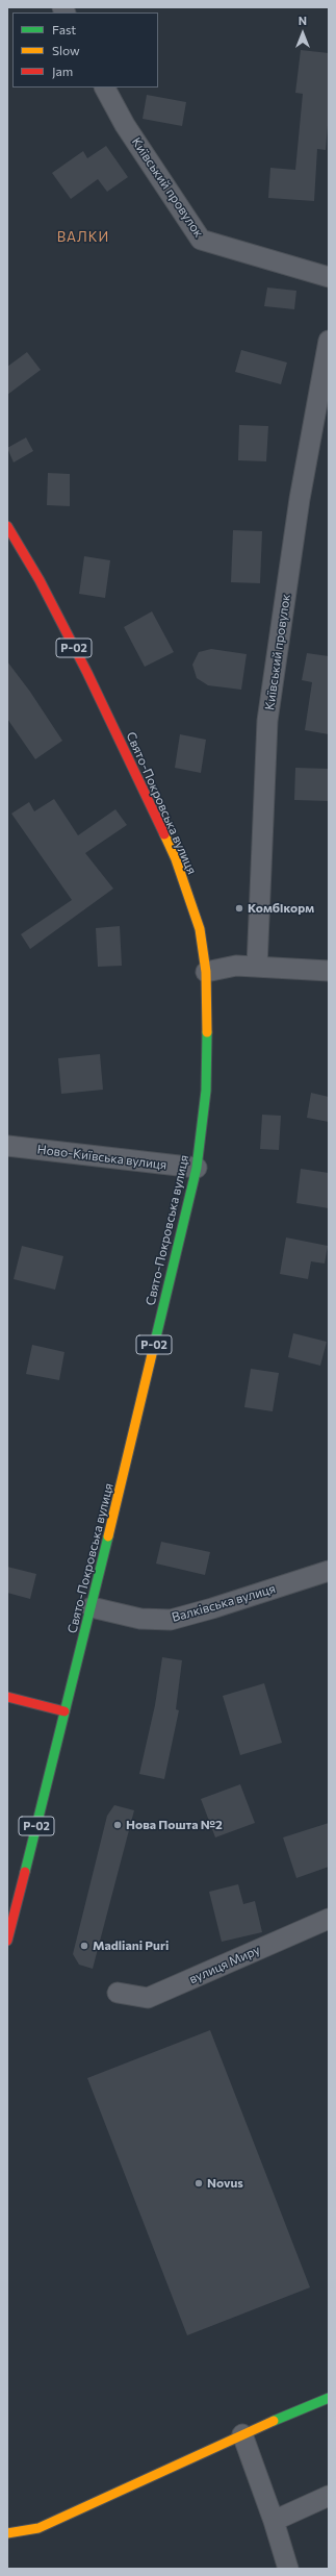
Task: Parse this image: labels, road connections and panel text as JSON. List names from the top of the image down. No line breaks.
{"streets":{"main road":["Р-02","Свято-Покровська вулиця"],"street":["Київський провулок","Ново-Київська вулиця","Валківська вулиця","вулиця Миру"]},"crossings":[["Свято-Покровська вулиця","Ново-Київська вулиця"],["Свято-Покровська вулиця","Валківська вулиця"]],"districts":["ВАЛКИ"],"places":["Комбікорм","Нова Пошта №2","Madliani Puri","Novus"],"legend":["Fast","Slow","Jam"],"north":"top"}
